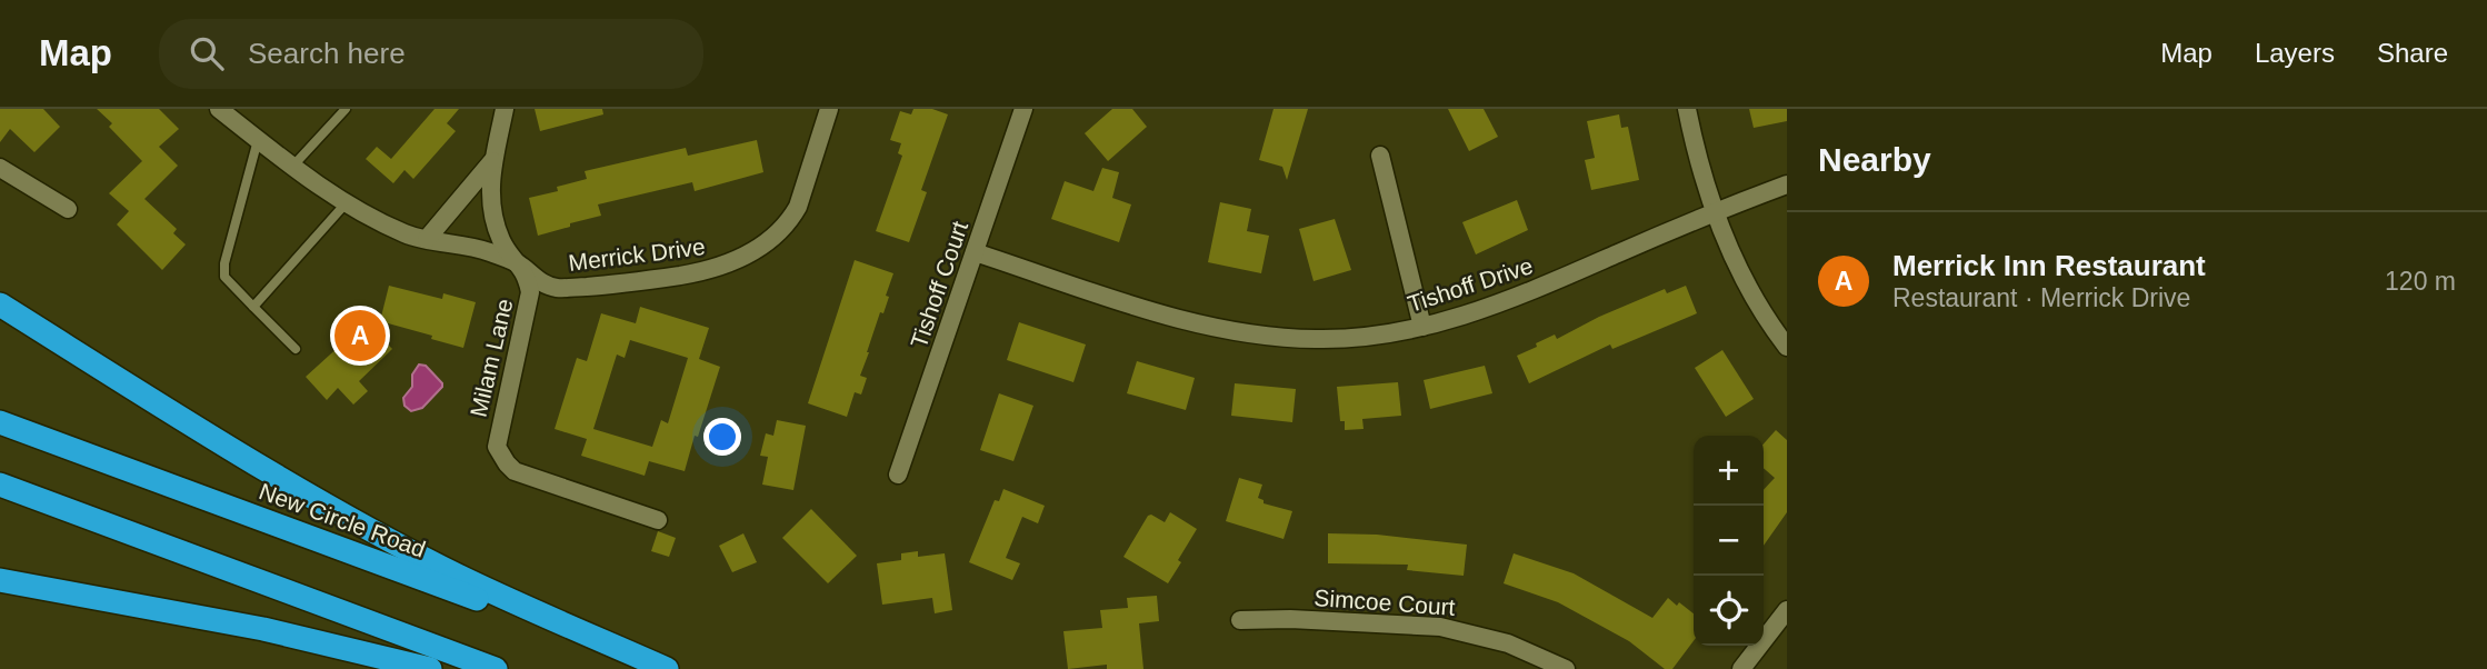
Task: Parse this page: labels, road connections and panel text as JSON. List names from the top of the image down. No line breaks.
{"streets":{"highway":["New Circle Road"],"street":["Merrick Drive","Tishoff Court","Tishoff Drive","Milam Lane","Simcoe Court"]},"crossings":[["Merrick Drive","Milam Lane"],["Tishoff Court","Tishoff Drive"]],"page":{"header":"Map","search":"Search here","nav":["Map","Layers","Share"],"heading":"Nearby","list":[{"mark":"A","name":"Merrick Inn Restaurant","note":"Restaurant · Merrick Drive","value":"120 m"}],"pins":"A","map_buttons":["+","−"]}}
